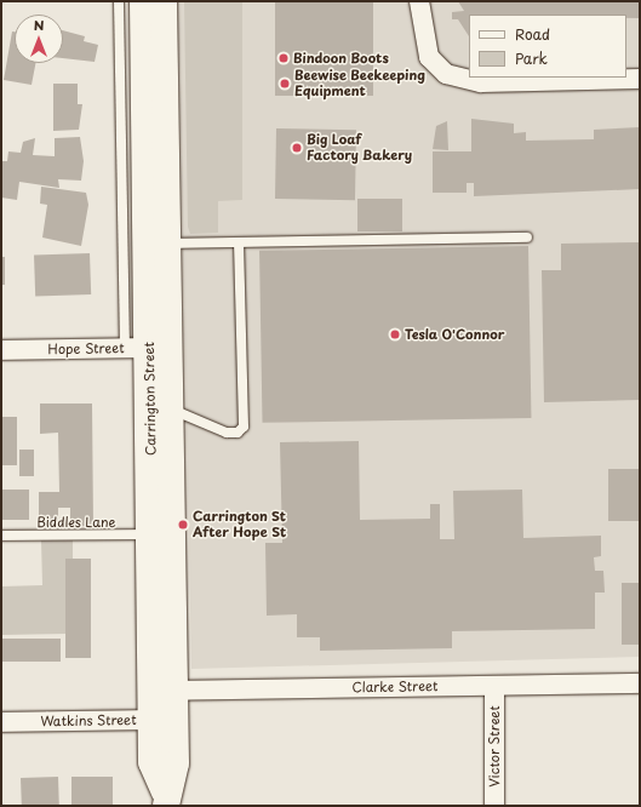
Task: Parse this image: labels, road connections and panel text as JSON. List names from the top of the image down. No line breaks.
{"streets":{"main road":["Carrington Street"],"street":["Hope Street","Clarke Street","Watkins Street","Victor Street"],"lane":["Biddles Lane"]},"crossings":[["Hope Street","Carrington Street"],["Carrington Street","Biddles Lane"],["Carrington Street","Clarke Street"],["Carrington Street","Watkins Street"],["Clarke Street","Victor Street"]],"places":["Bindoon Boots","Beewise Beekeeping Equipment","Big Loaf Factory Bakery","Tesla O'Connor","Carrington St After Hope St"],"legend":["Road","Park"],"north":"top"}
